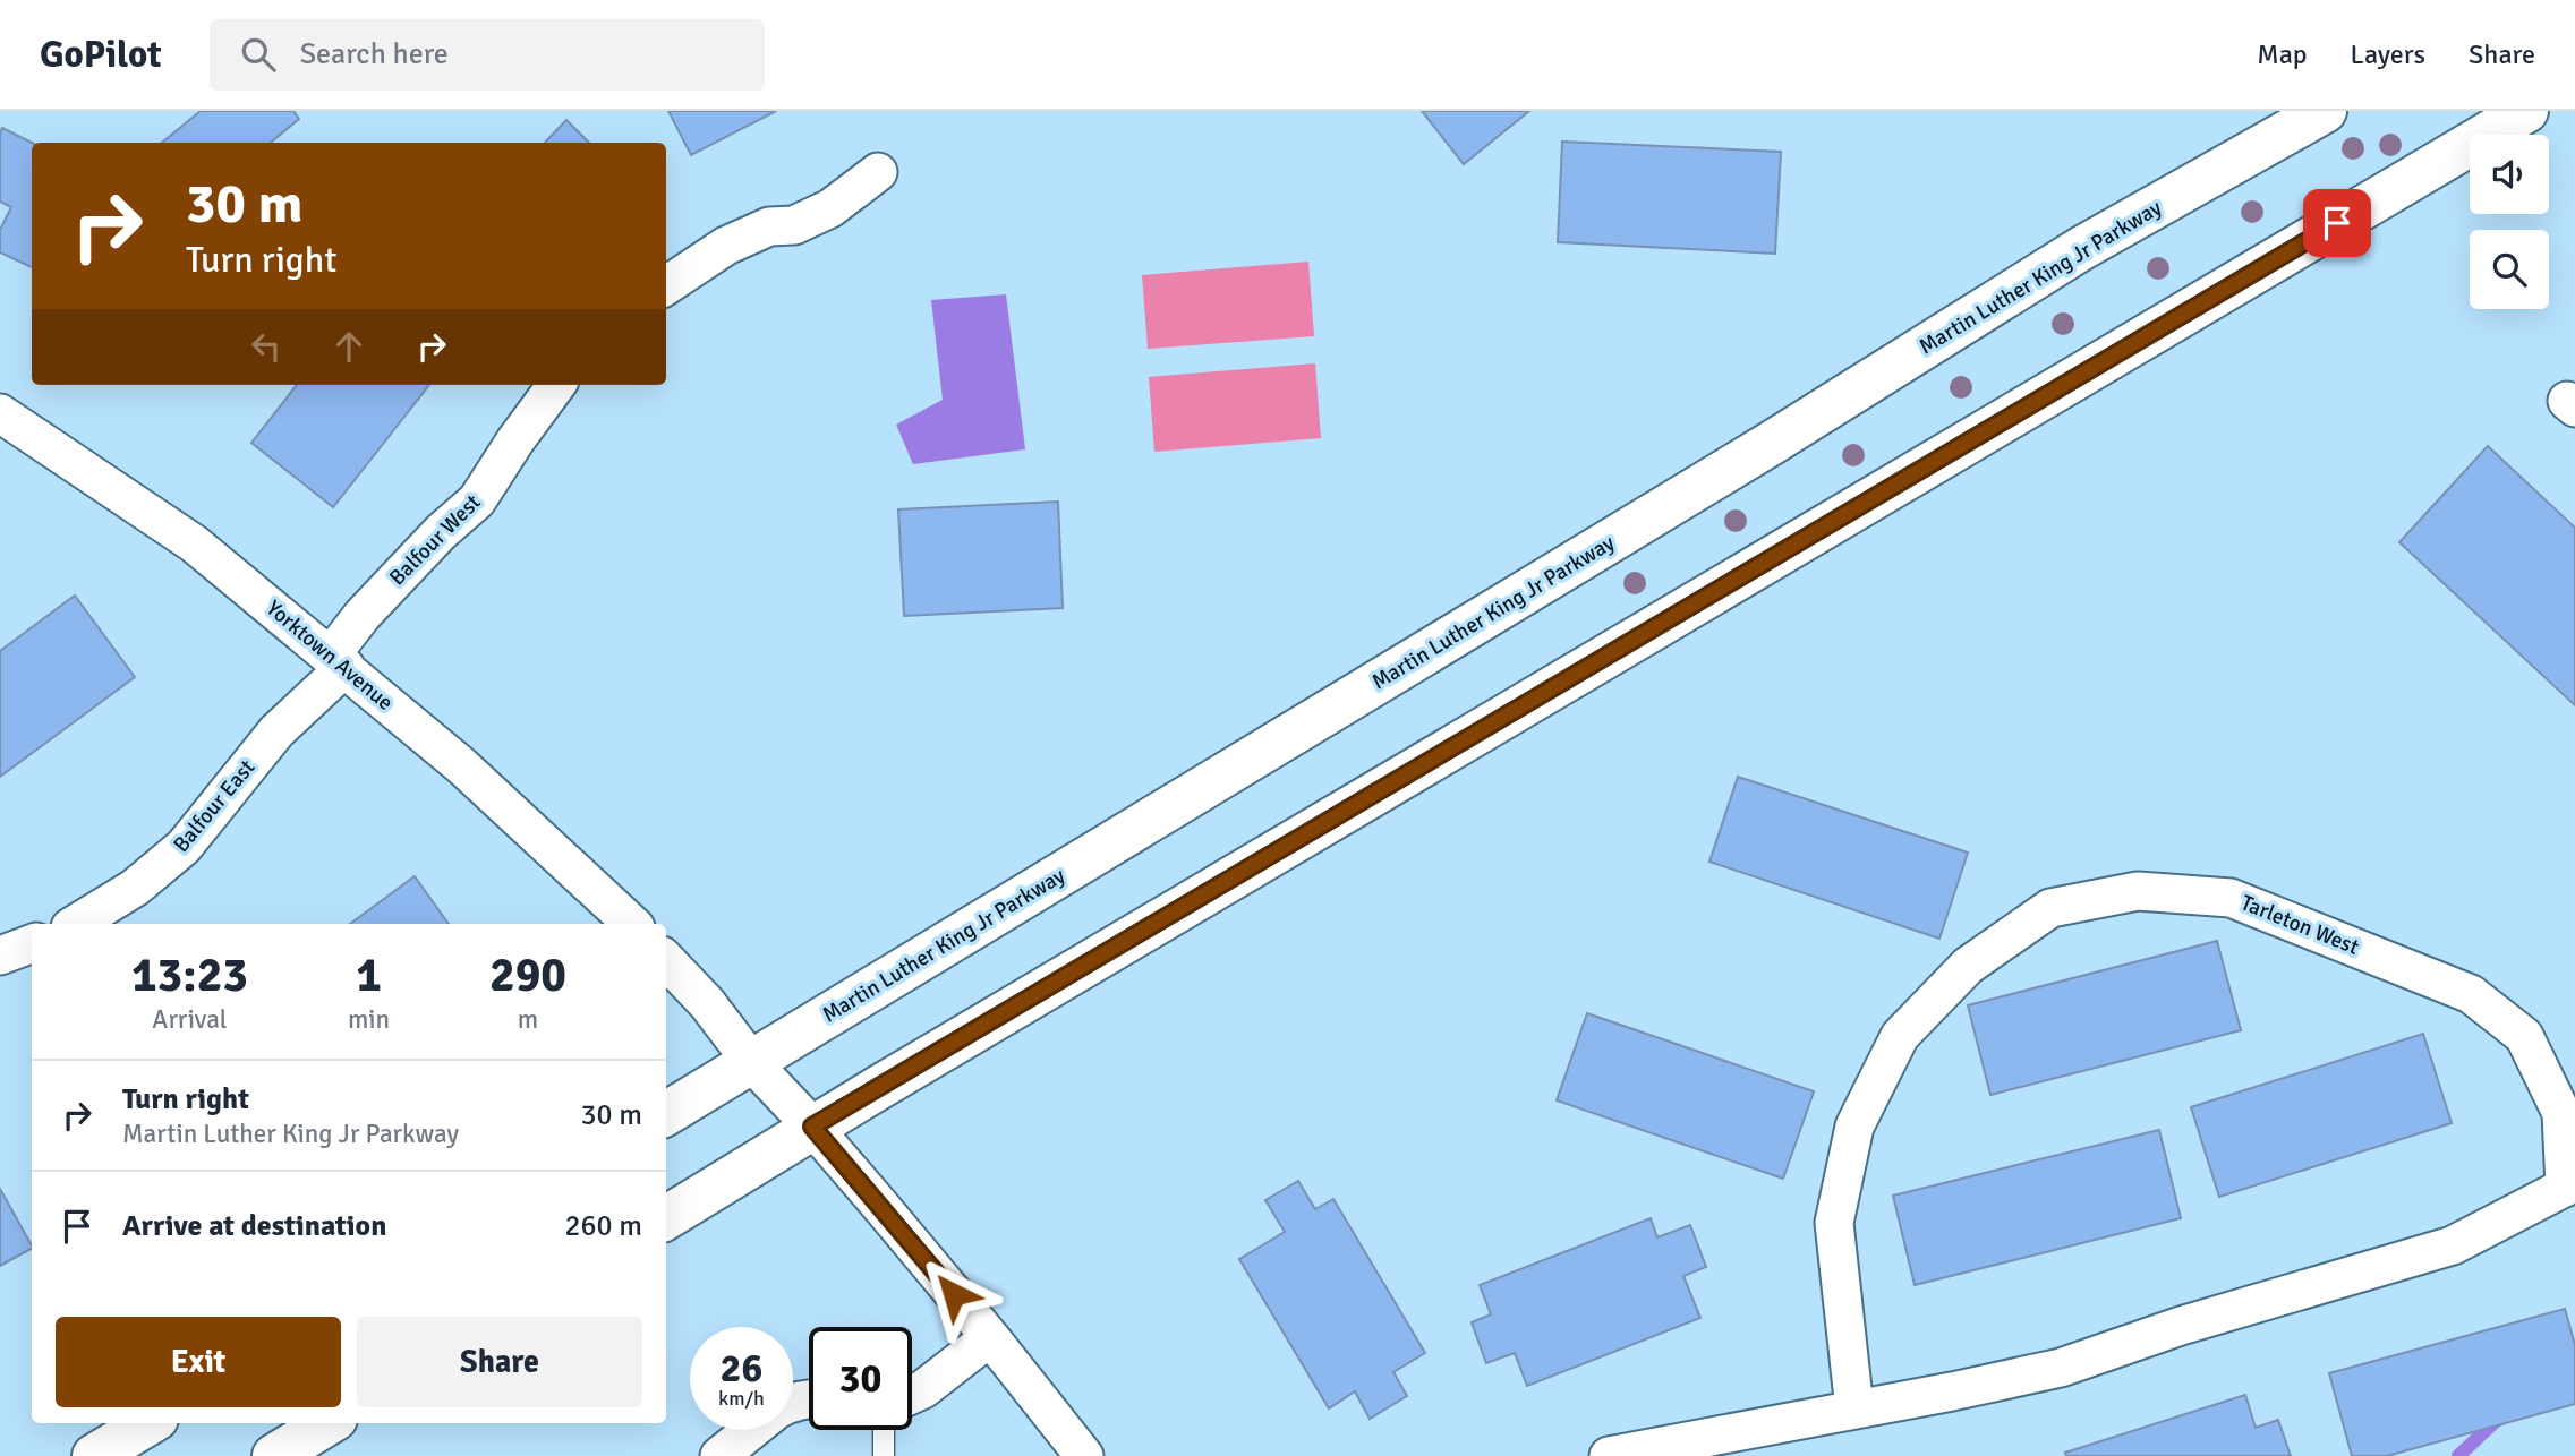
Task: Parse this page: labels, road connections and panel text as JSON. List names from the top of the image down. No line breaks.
{"streets":{"main road":["Martin Luther King Jr Parkway"],"street":["Balfour West","Yorktown Avenue","Balfour East","Tarleton West"]},"crossings":[["Balfour West","Yorktown Avenue"],["Balfour West","Balfour East"],["Yorktown Avenue","Balfour East"]],"page":{"header":"GoPilot","search":"Search here","nav":["Map","Layers","Share"],"turn":["30 m","Turn right"],"eta":["13:23","Arrival","1","min","290","m"],"list":[{"name":"Turn right","note":"Martin Luther King Jr Parkway","value":"30 m"},{"name":"Arrive at destination","value":"260 m"}],"buttons":["Exit","Share"],"speed":"26 km/h","limit":"30"}}
